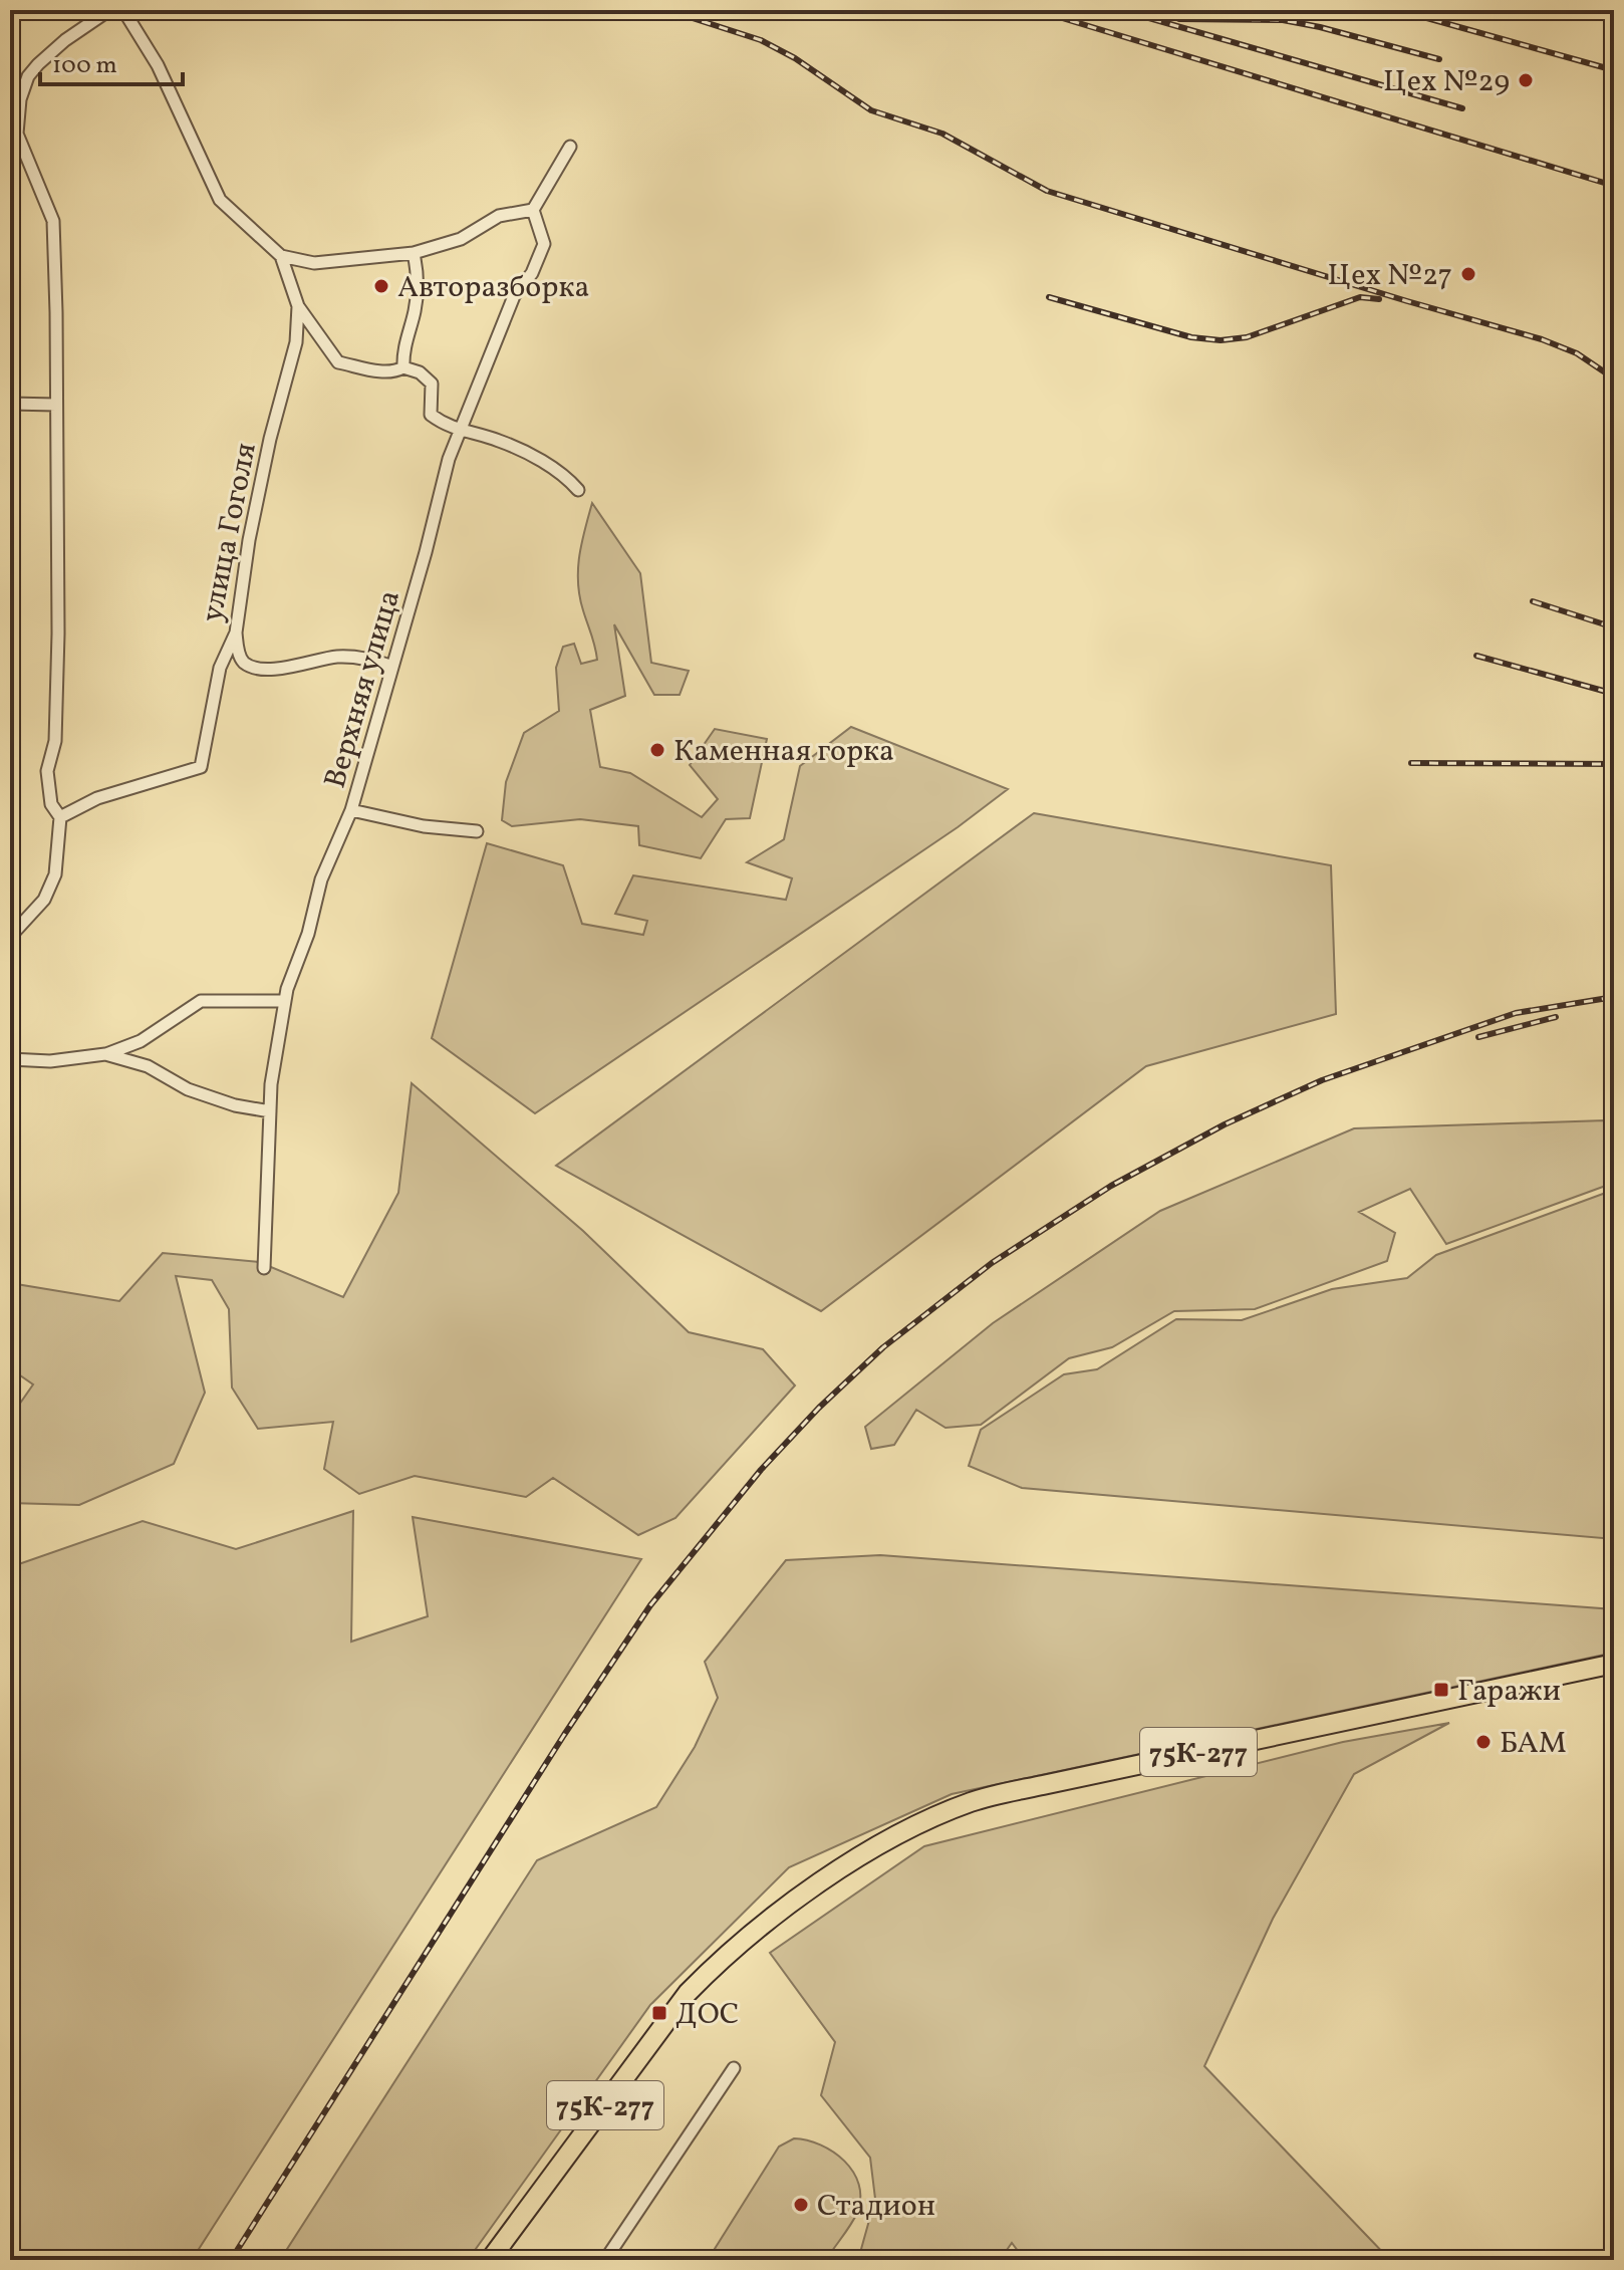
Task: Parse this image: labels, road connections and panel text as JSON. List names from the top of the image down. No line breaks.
{"streets":{"main road":["75К-277"],"street":["улица Гоголя","Верхняя улица"]},"places":{"other":["Цех №29","Цех №27","Авторазборка","Каменная горка","БАМ","Стадион"],"transit":["Гаражи","ДОС"]},"scale_bar":"100 m"}
